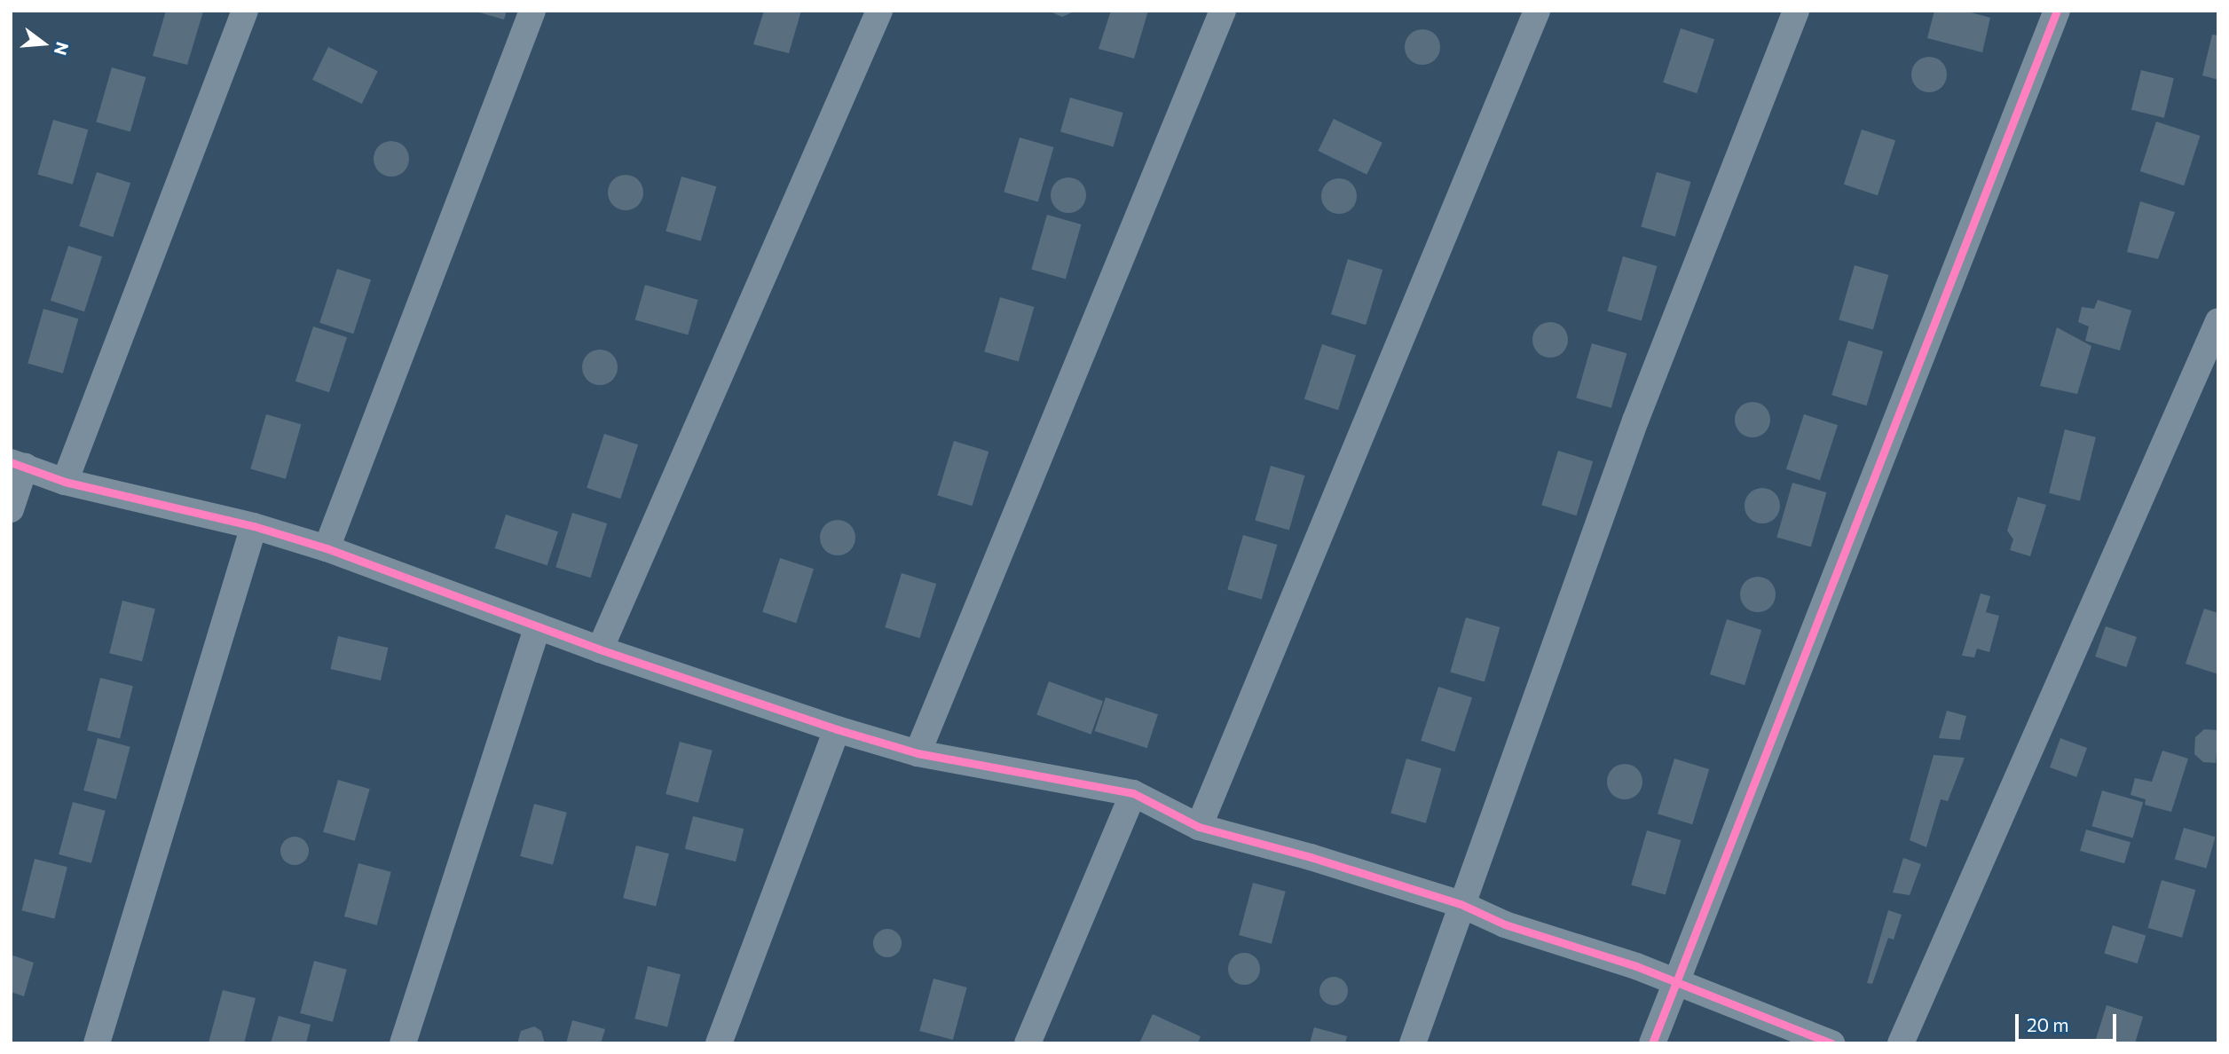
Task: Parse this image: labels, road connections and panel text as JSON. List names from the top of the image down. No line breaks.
{"scale_bar":"20 m","north":"right"}
